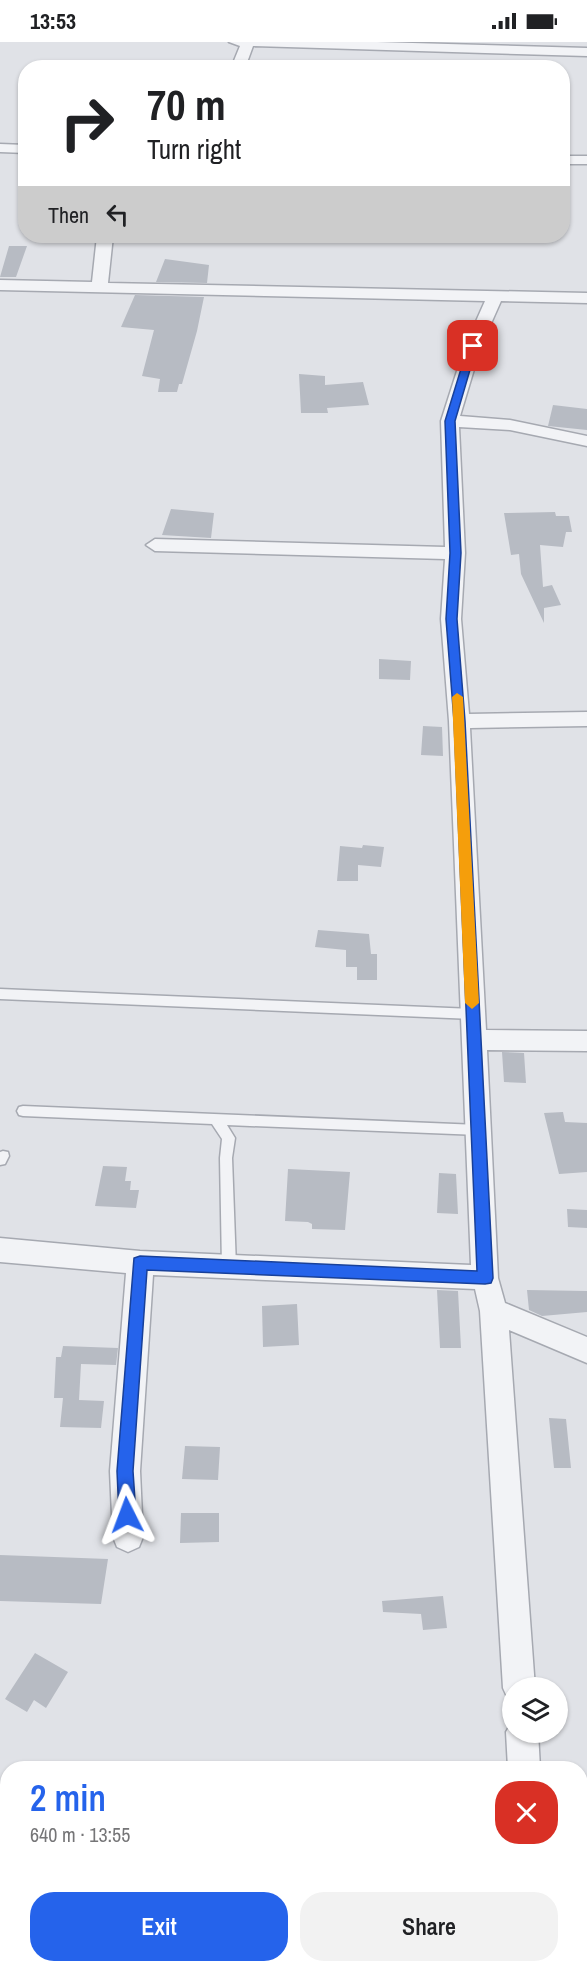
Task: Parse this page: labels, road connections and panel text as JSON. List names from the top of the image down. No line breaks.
{"page":{"status":"13:53","turn":["70 m","Turn right"],"then":"Then","heading":["2 min","640 m · 13:55"],"buttons":["Exit","Share"]}}
